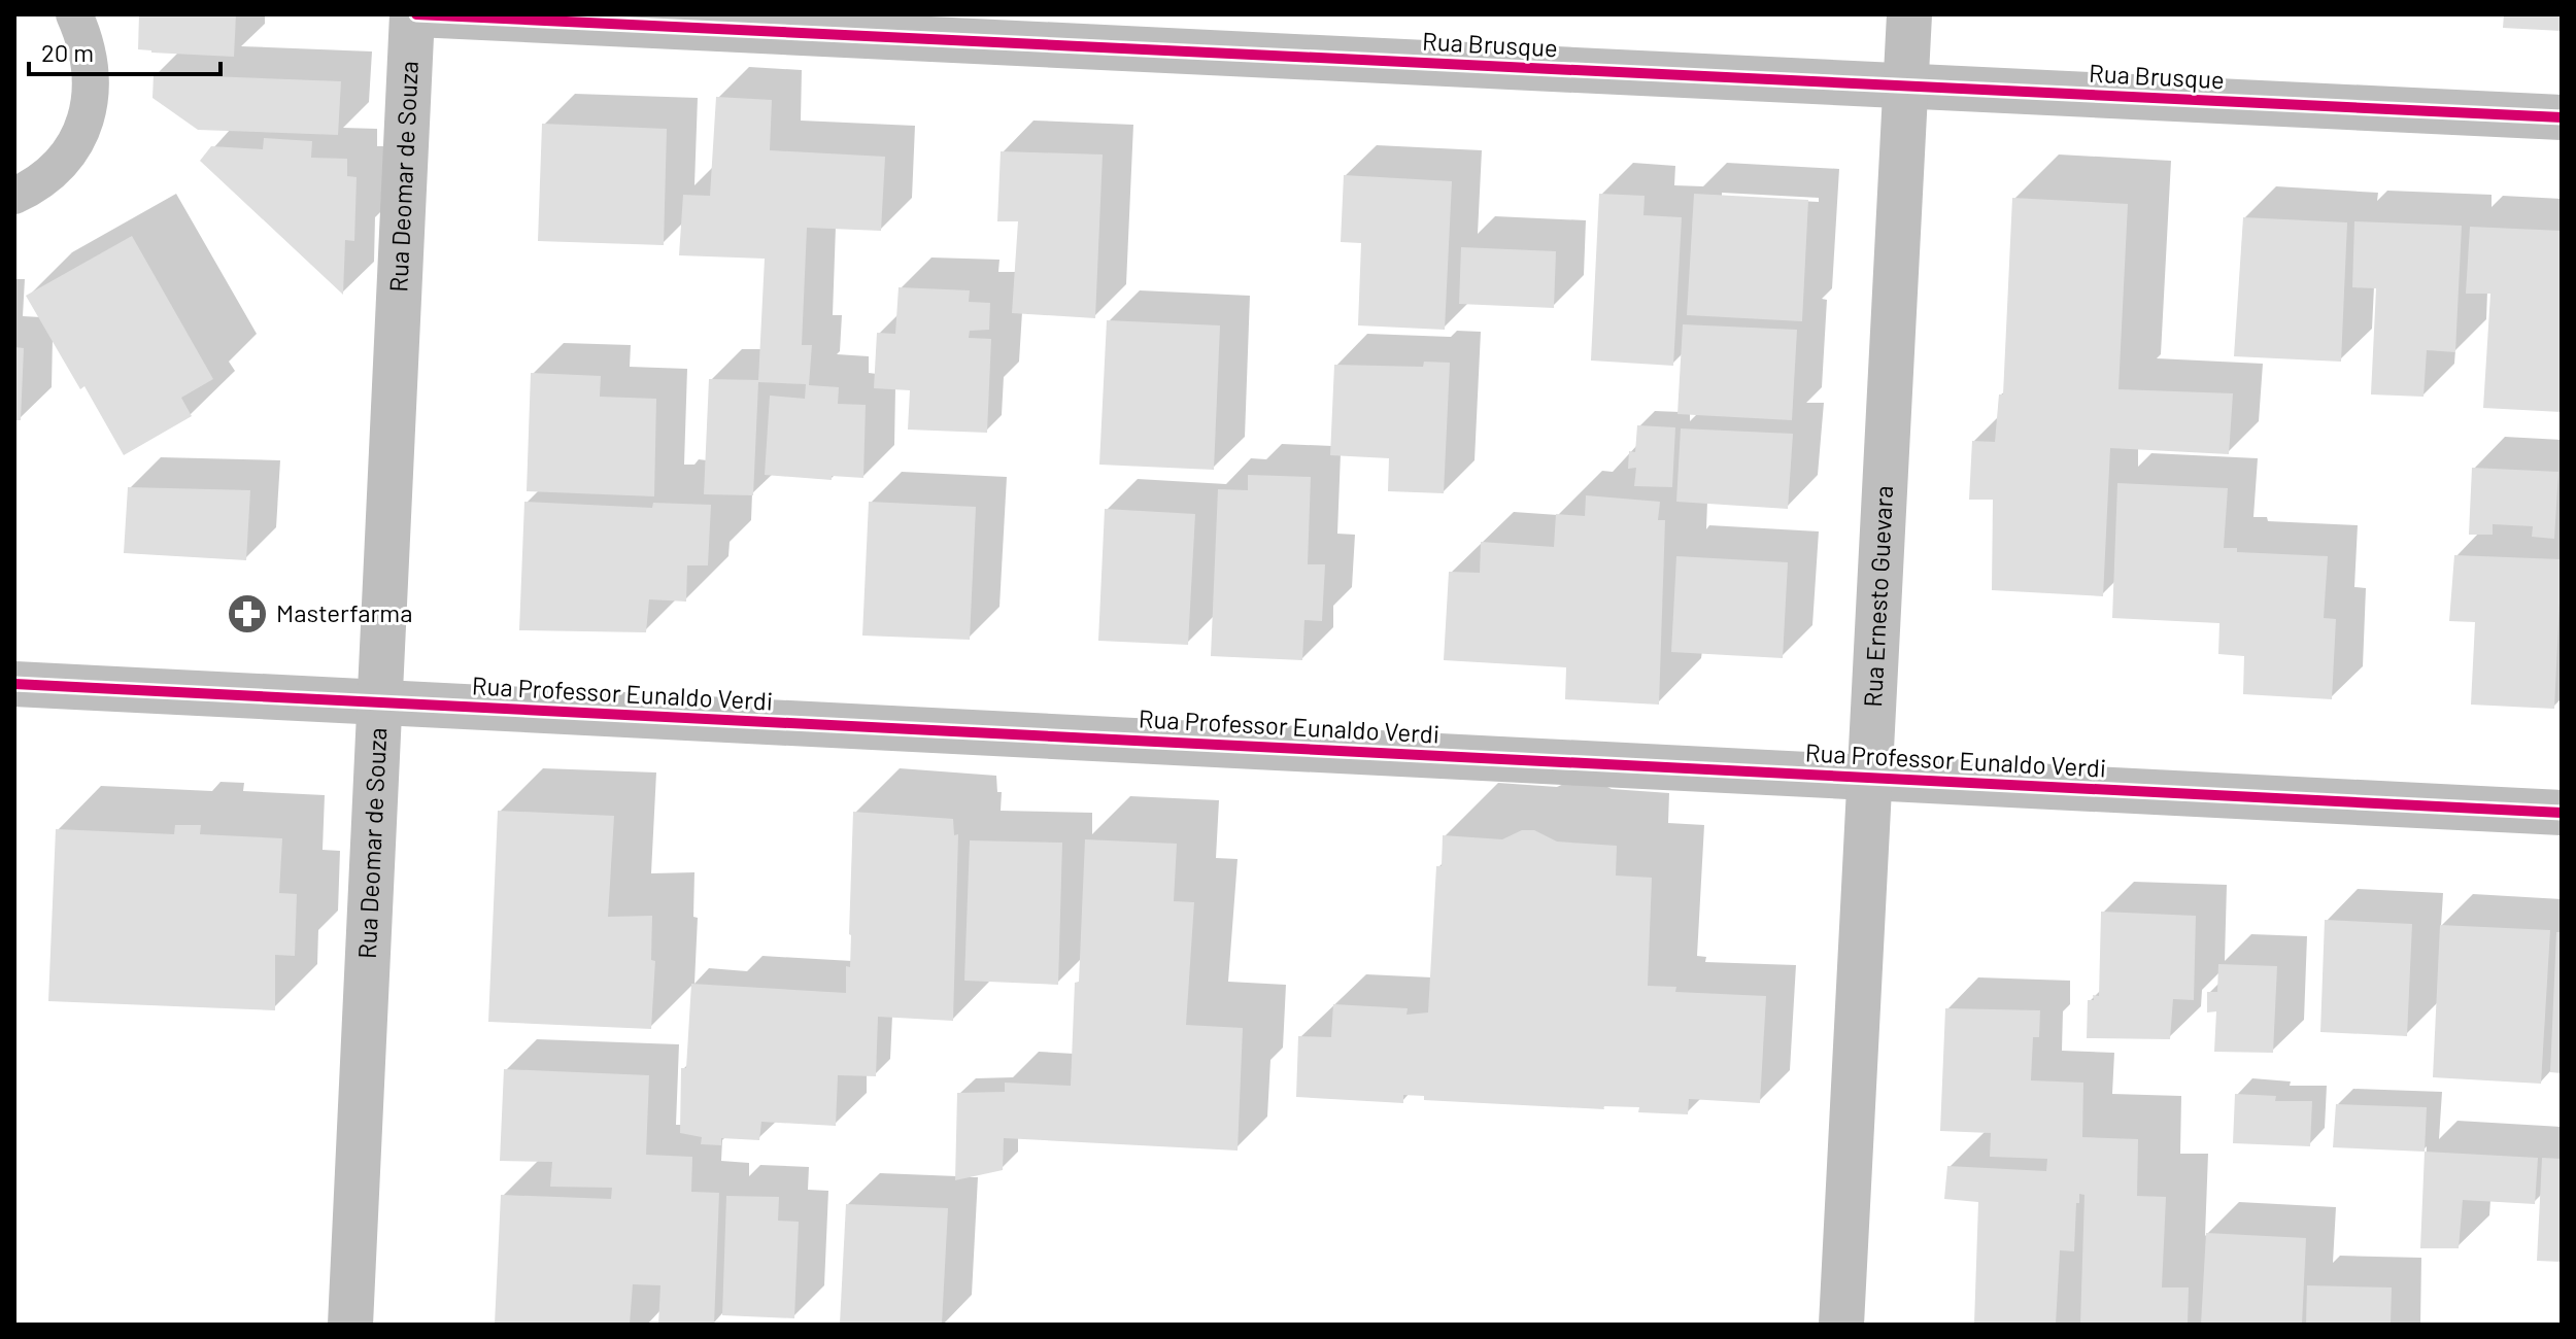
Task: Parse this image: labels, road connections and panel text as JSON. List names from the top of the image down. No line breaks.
{"streets":{"street":["Rua Brusque","Rua Deomar de Souza","Rua Ernesto Guevara","Rua Professor Eunaldo Verdi"]},"crossings":[["Rua Brusque","Rua Deomar de Souza"],["Rua Brusque","Rua Ernesto Guevara"],["Rua Deomar de Souza","Rua Professor Eunaldo Verdi"],["Rua Ernesto Guevara","Rua Professor Eunaldo Verdi"]],"places":{"pharmacy":["Masterfarma"]},"scale_bar":"20 m"}
